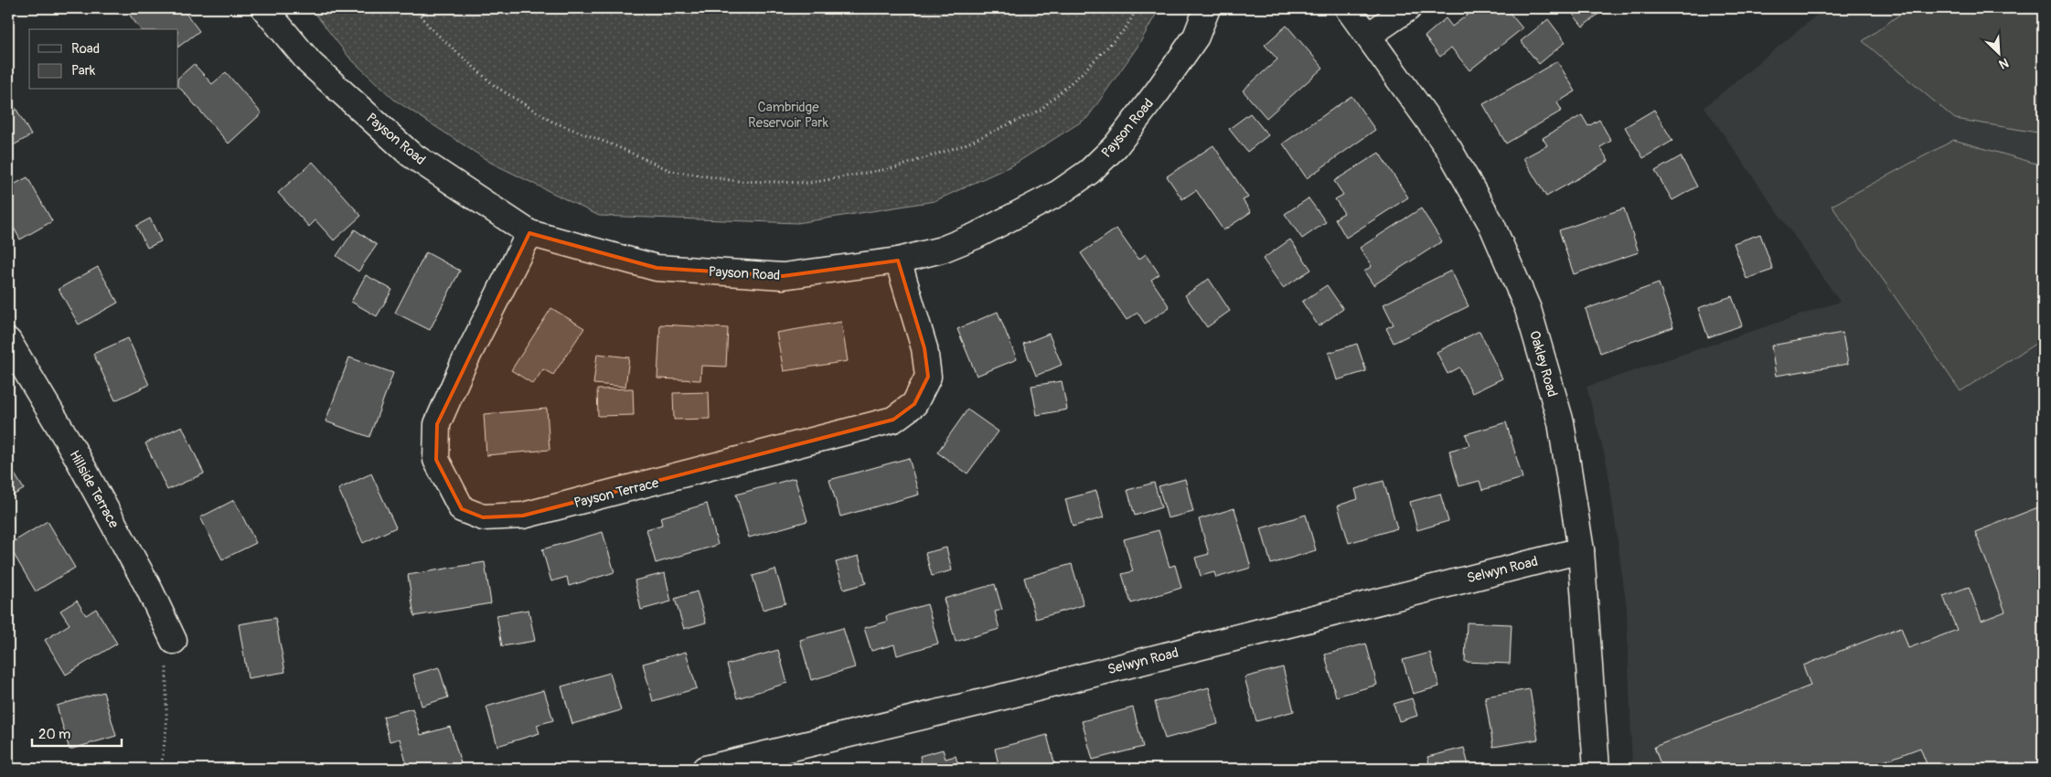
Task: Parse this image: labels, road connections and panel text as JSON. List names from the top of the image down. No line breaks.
{"streets":{"street":["Payson Road","Oakley Road","Hillside Terrace","Payson Terrace","Selwyn Road"]},"crossings":[["Payson Road","Payson Terrace"],["Oakley Road","Selwyn Road"]],"parks":["Cambridge Reservoir Park"],"legend":["Road","Park"],"scale_bar":"20 m","north":"bottom right"}
